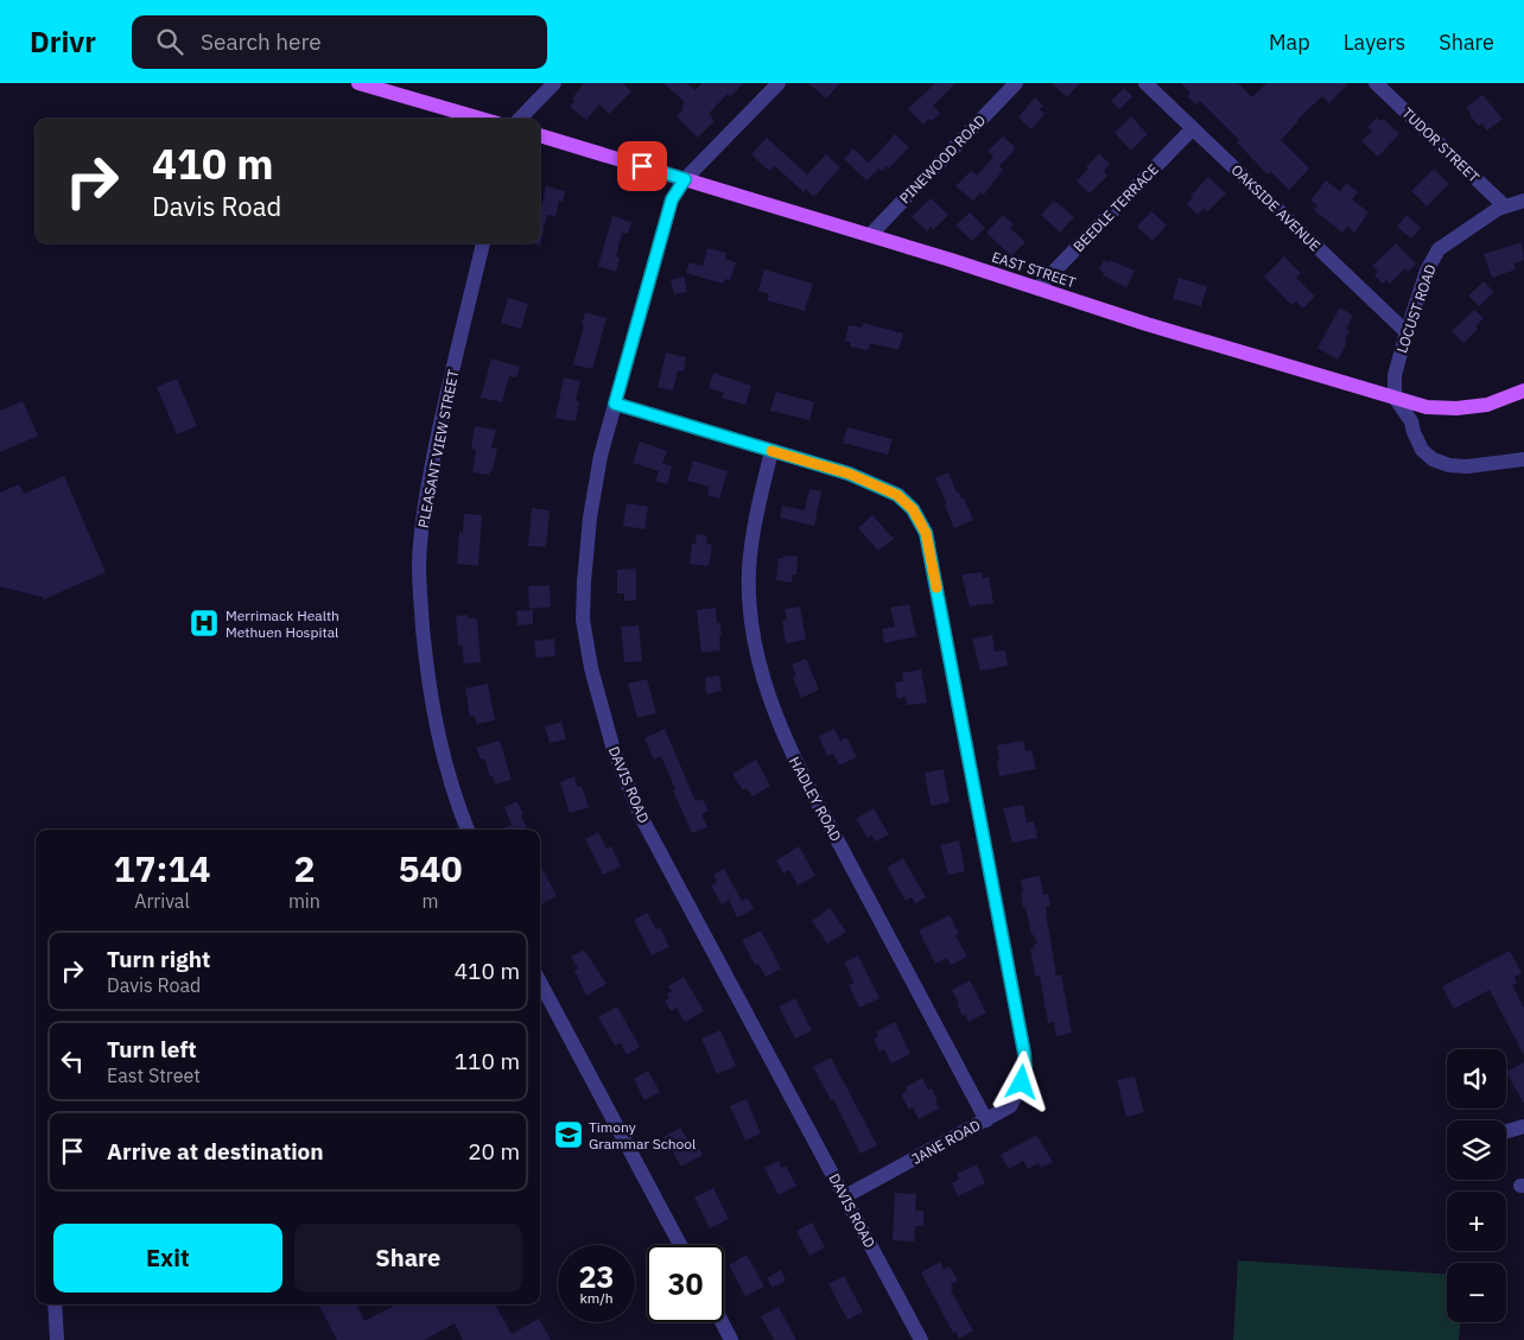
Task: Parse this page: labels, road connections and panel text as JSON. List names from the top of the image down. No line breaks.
{"streets":{"main road":["EAST STREET"],"street":["TUDOR STREET","PINEWOOD ROAD","BEEDLE TERRACE","OAKSIDE AVENUE","LOCUST ROAD","PLEASANT VIEW STREET","DAVIS ROAD","HADLEY ROAD","JANE ROAD"]},"crossings":[["TUDOR STREET","LOCUST ROAD"],["PINEWOOD ROAD","EAST STREET"],["BEEDLE TERRACE","OAKSIDE AVENUE"],["BEEDLE TERRACE","EAST STREET"],["OAKSIDE AVENUE","LOCUST ROAD"],["EAST STREET","LOCUST ROAD"],["EAST STREET","DAVIS ROAD"],["DAVIS ROAD","JANE ROAD"],["HADLEY ROAD","JANE ROAD"]],"places":{"hospital":["Merrimack Health Methuen Hospital"],"school or university":["Timony Grammar School"]},"page":{"header":"Drivr","search":"Search here","nav":["Map","Layers","Share"],"turn":["410 m","Davis Road"],"eta":["17:14","Arrival","2","min","540","m"],"list":[{"name":"Turn right","note":"Davis Road","value":"410 m"},{"name":"Turn left","note":"East Street","value":"110 m"},{"name":"Arrive at destination","value":"20 m"}],"map_buttons":["+","−"],"buttons":["Exit","Share"],"speed":"23 km/h","limit":"30"}}
